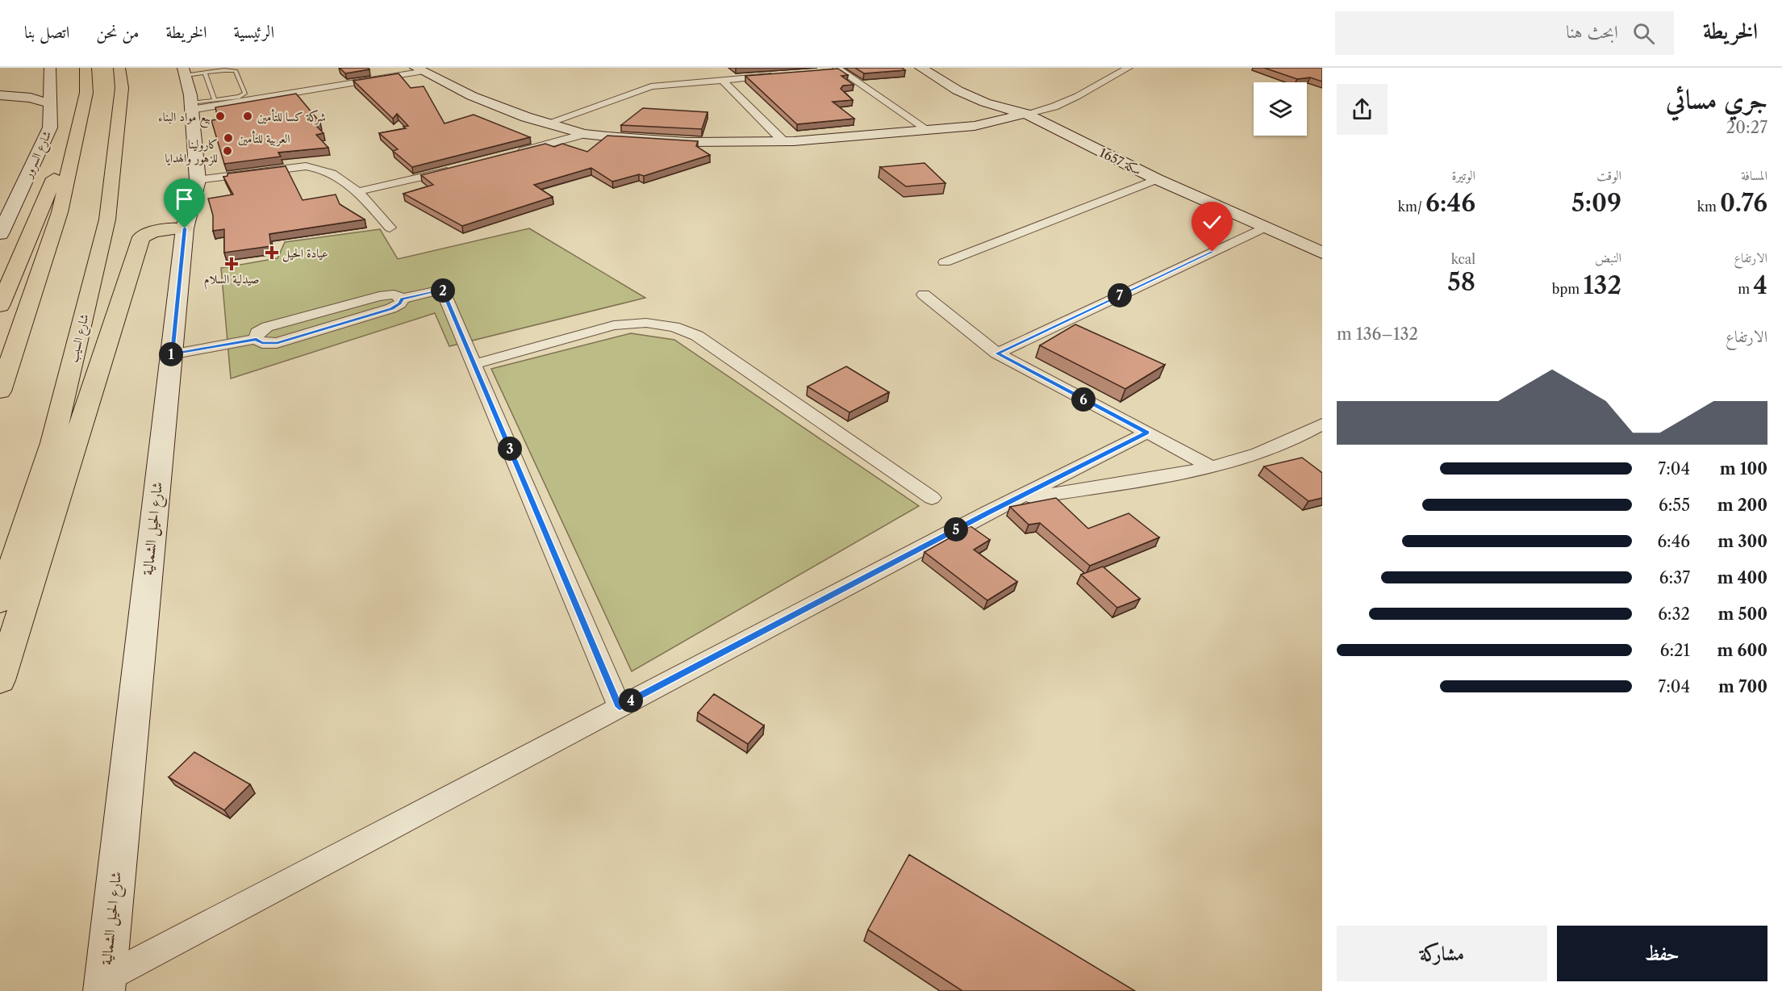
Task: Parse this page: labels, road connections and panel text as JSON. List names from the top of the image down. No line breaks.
{"streets":{"highway":["شارع السيب"],"street":["شارع السرور","سكة 1657","شارع الحيل الشمالية"]},"places":{"other":["بيع مواد البناء","شركة كسا للتأمين","العربية للتأمين","كارولينا للزهور والهدايا"],"health":["عيادة الحيل","صيدلية السلام"]},"page":{"header":"الخريطة","search":"ابحث هنا","nav":["الرئيسية","الخريطة","من نحن","اتصل بنا"],"heading":["جري مسائي","20:27"],"stats":[["المسافة","0.76 km"],["الوقت","5:09"],["الوتيرة","6:46 /km"],["الارتفاع","4 m"],["النبض","132 bpm"],["kcal","58"]],"pins":["2","7","1","6","3","5","4"],"chart":["الارتفاع","132–136 m"],"list":[{"name":"100 m","note":"7:04"},{"name":"200 m","note":"6:55"},{"name":"300 m","note":"6:46"},{"name":"400 m","note":"6:37"},{"name":"500 m","note":"6:32"},{"name":"600 m","note":"6:21"},{"name":"700 m","note":"7:04"}],"buttons":["حفظ","مشاركة"]}}
